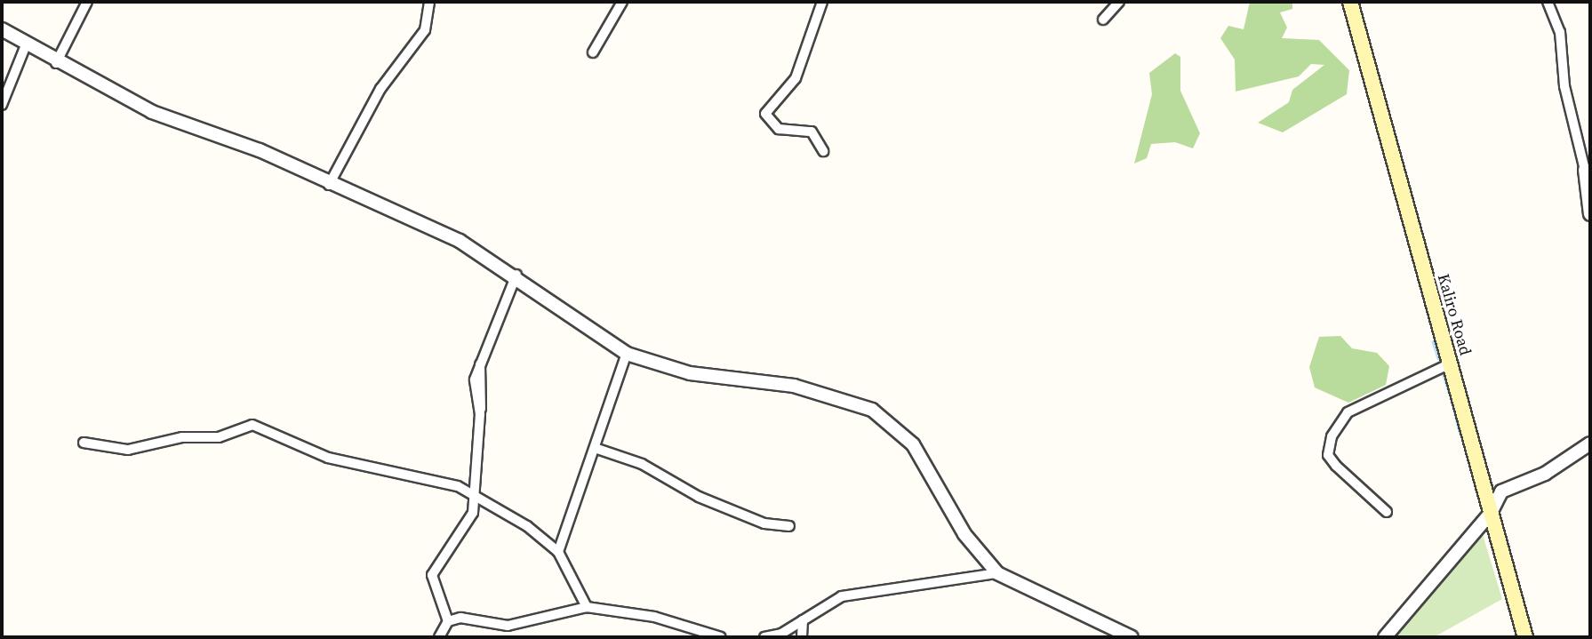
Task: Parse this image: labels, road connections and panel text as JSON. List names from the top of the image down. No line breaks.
{"streets":{"main road":["Kaliro Road"]}}
